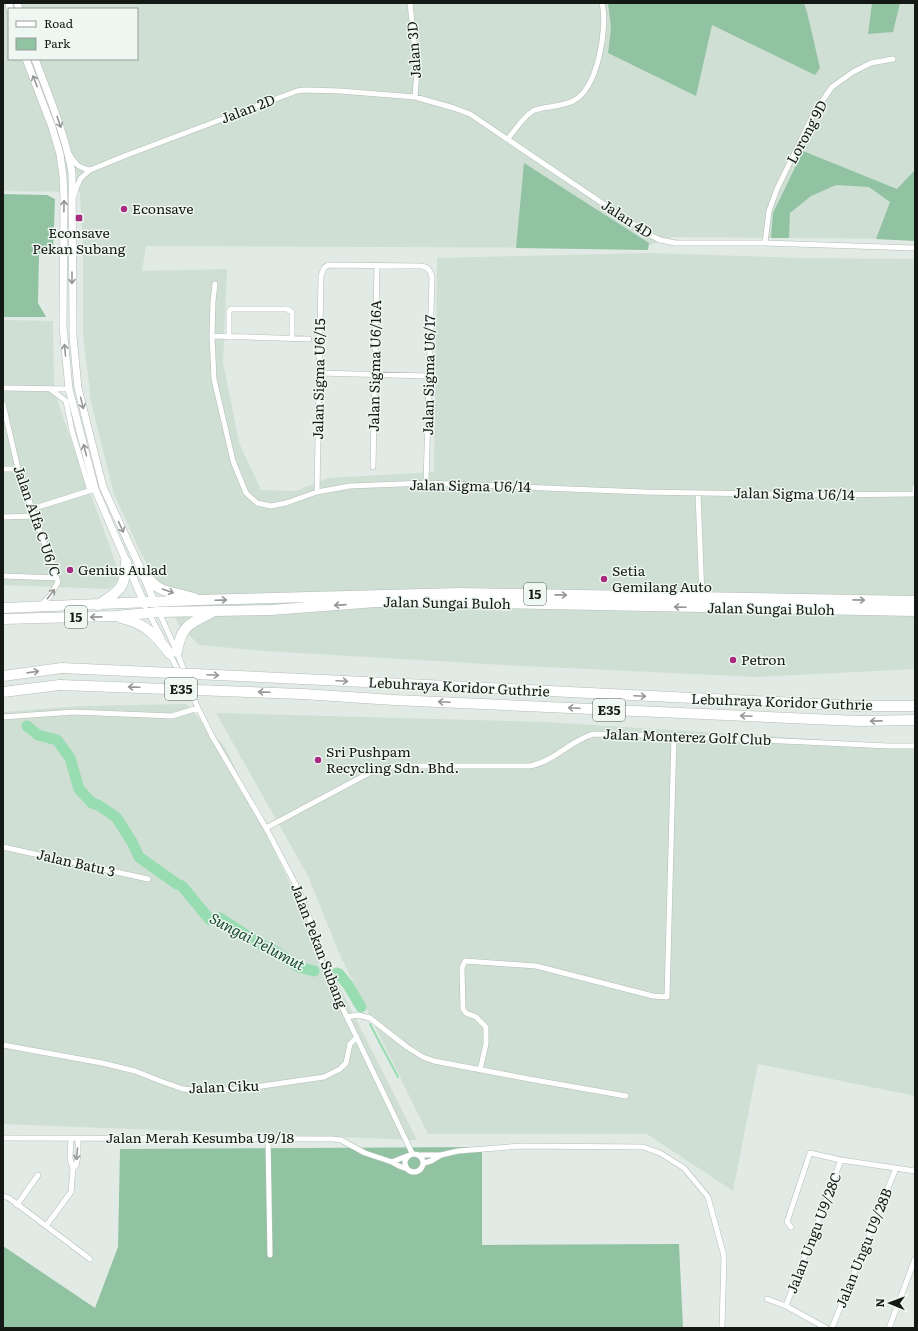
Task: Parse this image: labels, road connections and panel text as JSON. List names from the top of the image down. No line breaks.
{"streets":{"highway":["15","Jalan Sungai Buloh","Lebuhraya Koridor Guthrie","E35"],"street":["Jalan 3D","Jalan 2D","Lorong 9D","Jalan 4D","Jalan Sigma U6/16A","Jalan Sigma U6/17","Jalan Sigma U6/15","Jalan Sigma U6/14","Jalan Alfa C U6/C","Jalan Monterez Golf Club","Jalan Batu 3","Jalan Pekan Subang","Jalan Ciku","Jalan Merah Kesumba U9/18","Jalan Ungu U9/28C","Jalan Ungu U9/28B"]},"crossings":[["Jalan 3D","Jalan 2D"],["Jalan 3D","Jalan 4D"],["Jalan 2D","Jalan 4D"],["Lorong 9D","Jalan 4D"],["Jalan Sigma U6/16A","Jalan Sigma U6/17"],["Jalan Sigma U6/16A","Jalan Sigma U6/15"],["Jalan Sigma U6/17","Jalan Sigma U6/15"],["Jalan Sigma U6/17","Jalan Sigma U6/14"],["Jalan Sigma U6/15","Jalan Sigma U6/14"],["Jalan Alfa C U6/C","Jalan Sungai Buloh"],["Jalan Monterez Golf Club","Jalan Pekan Subang"],["Jalan Pekan Subang","Jalan Ciku"],["Jalan Pekan Subang","Jalan Merah Kesumba U9/18"]],"water":["Sungai Pelumut"],"places":{"other":["Econsave","Genius Aulad","Setia Gemilang Auto","Petron","Sri Pushpam Recycling Sdn. Bhd."],"transit":["Econsave Pekan Subang"]},"legend":["Road","Park"],"north":"left"}
